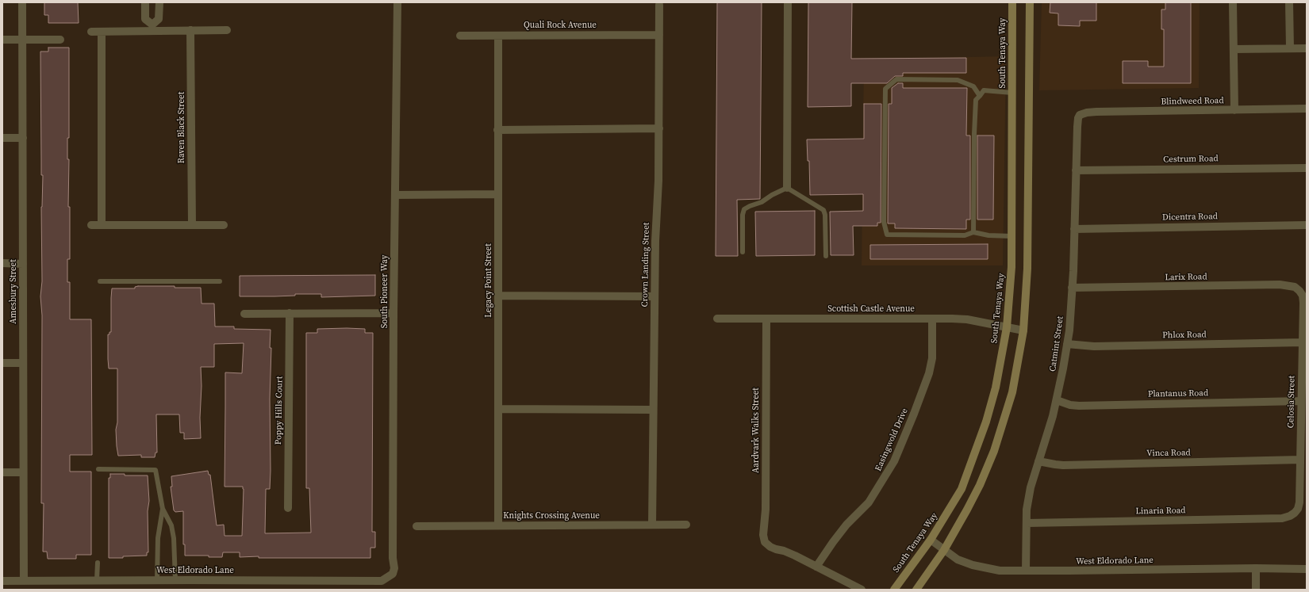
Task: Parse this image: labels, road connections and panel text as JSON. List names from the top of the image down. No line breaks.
{"streets":{"street":["Quali Rock Avenue","South Tenaya Way","Blindweed Road","Raven Black Street","Cestrum Road","Dicentra Road","Crown Landing Street","Larix Road","Legacy Point Street","Amesbury Street","South Pioneer Way","Scottish Castle Avenue","Phlox Road","Catmint Street","Plantanus Road","Celosia Street","Poppy Hills Court","Aardvark Walks Street","Easingwold Drive","Vinca Road","Linaria Road","Knights Crossing Avenue","West Eldorado Lane"]},"crossings":[["Quali Rock Avenue","Crown Landing Street"],["Quali Rock Avenue","Legacy Point Street"],["South Tenaya Way","Scottish Castle Avenue"],["South Tenaya Way","West Eldorado Lane"],["Blindweed Road","Catmint Street"],["Cestrum Road","Catmint Street"],["Dicentra Road","Catmint Street"],["Crown Landing Street","Knights Crossing Avenue"],["Larix Road","Catmint Street"],["Larix Road","Celosia Street"],["Legacy Point Street","Knights Crossing Avenue"],["Amesbury Street","West Eldorado Lane"],["South Pioneer Way","West Eldorado Lane"],["Scottish Castle Avenue","Aardvark Walks Street"],["Scottish Castle Avenue","Easingwold Drive"],["Phlox Road","Catmint Street"],["Phlox Road","Celosia Street"],["Catmint Street","Plantanus Road"],["Catmint Street","Vinca Road"],["Catmint Street","Linaria Road"],["Catmint Street","West Eldorado Lane"],["Plantanus Road","Celosia Street"],["Celosia Street","Vinca Road"],["Celosia Street","Linaria Road"],["Aardvark Walks Street","Easingwold Drive"]]}
